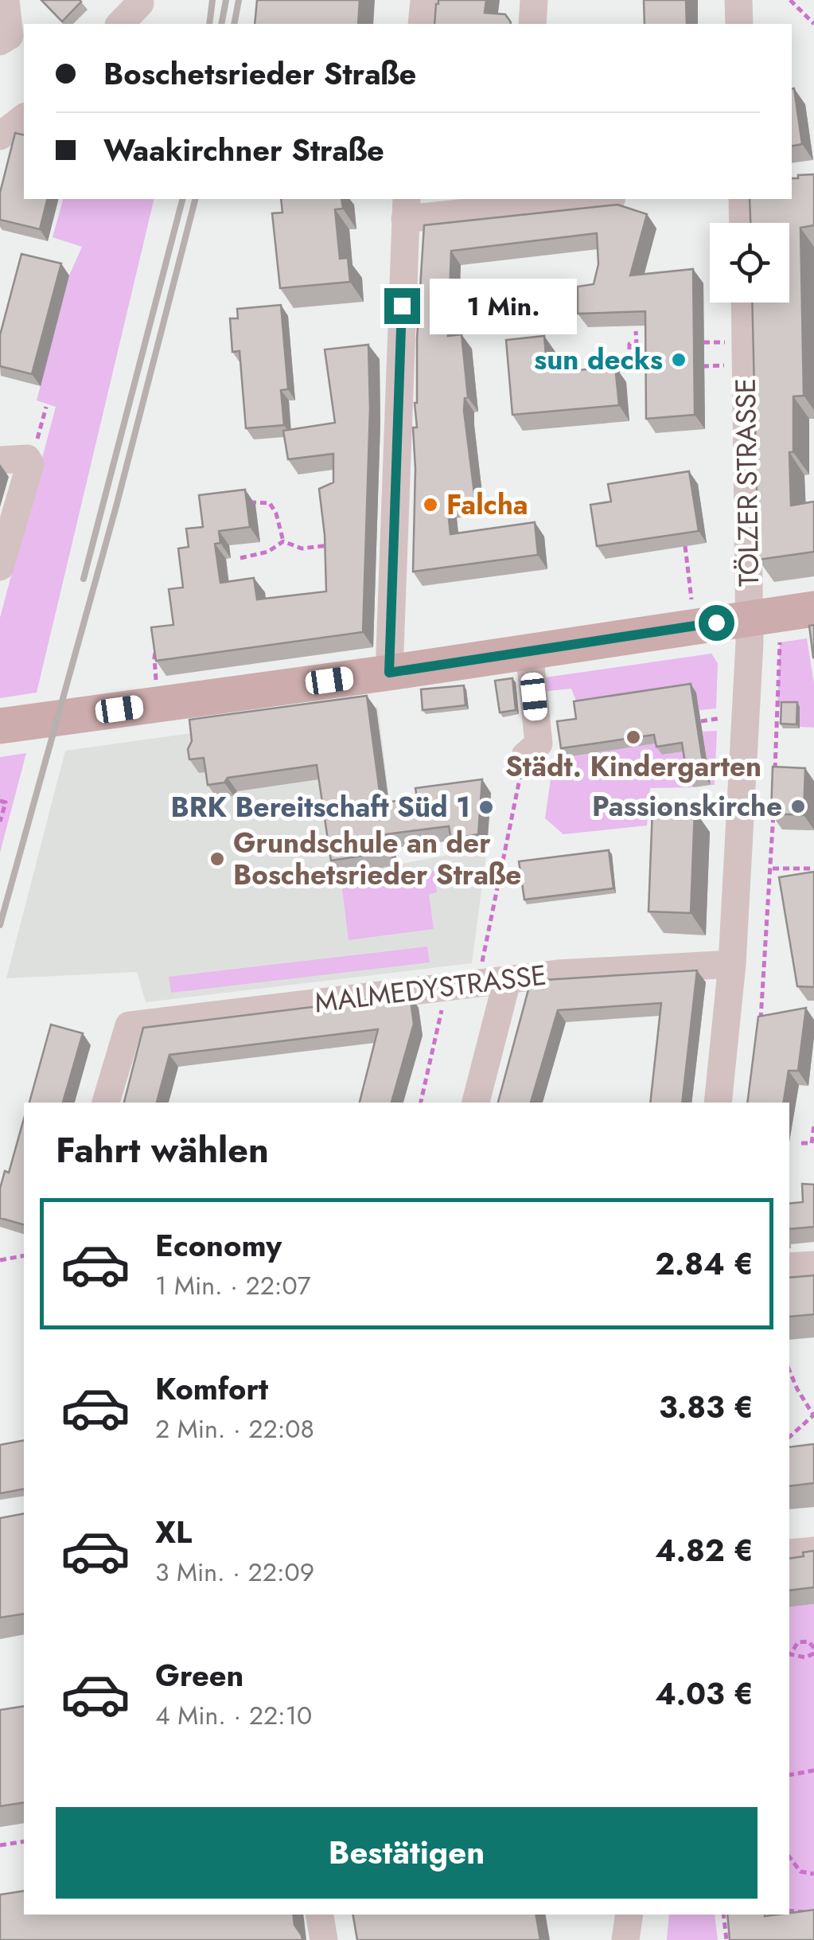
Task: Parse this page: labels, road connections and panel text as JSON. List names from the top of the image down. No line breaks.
{"streets":{"street":["TÖLZER STRASSE","MALMEDYSTRASSE"]},"crossings":[["TÖLZER STRASSE","MALMEDYSTRASSE"]],"places":["sun decks","Falcha","Städt. Kindergarten","Passionskirche","BRK Bereitschaft Süd 1","Grundschule an der Boschetsrieder Straße"],"page":{"banner":["Boschetsrieder Straße","Waakirchner Straße"],"bubble":"1 Min.","heading":"Fahrt wählen","list":[{"name":"Economy","note":"1 Min. · 22:07","value":"2.84 €"},{"name":"Komfort","note":"2 Min. · 22:08","value":"3.83 €"},{"name":"XL","note":"3 Min. · 22:09","value":"4.82 €"},{"name":"Green","note":"4 Min. · 22:10","value":"4.03 €"}],"buttons":"Bestätigen"}}
